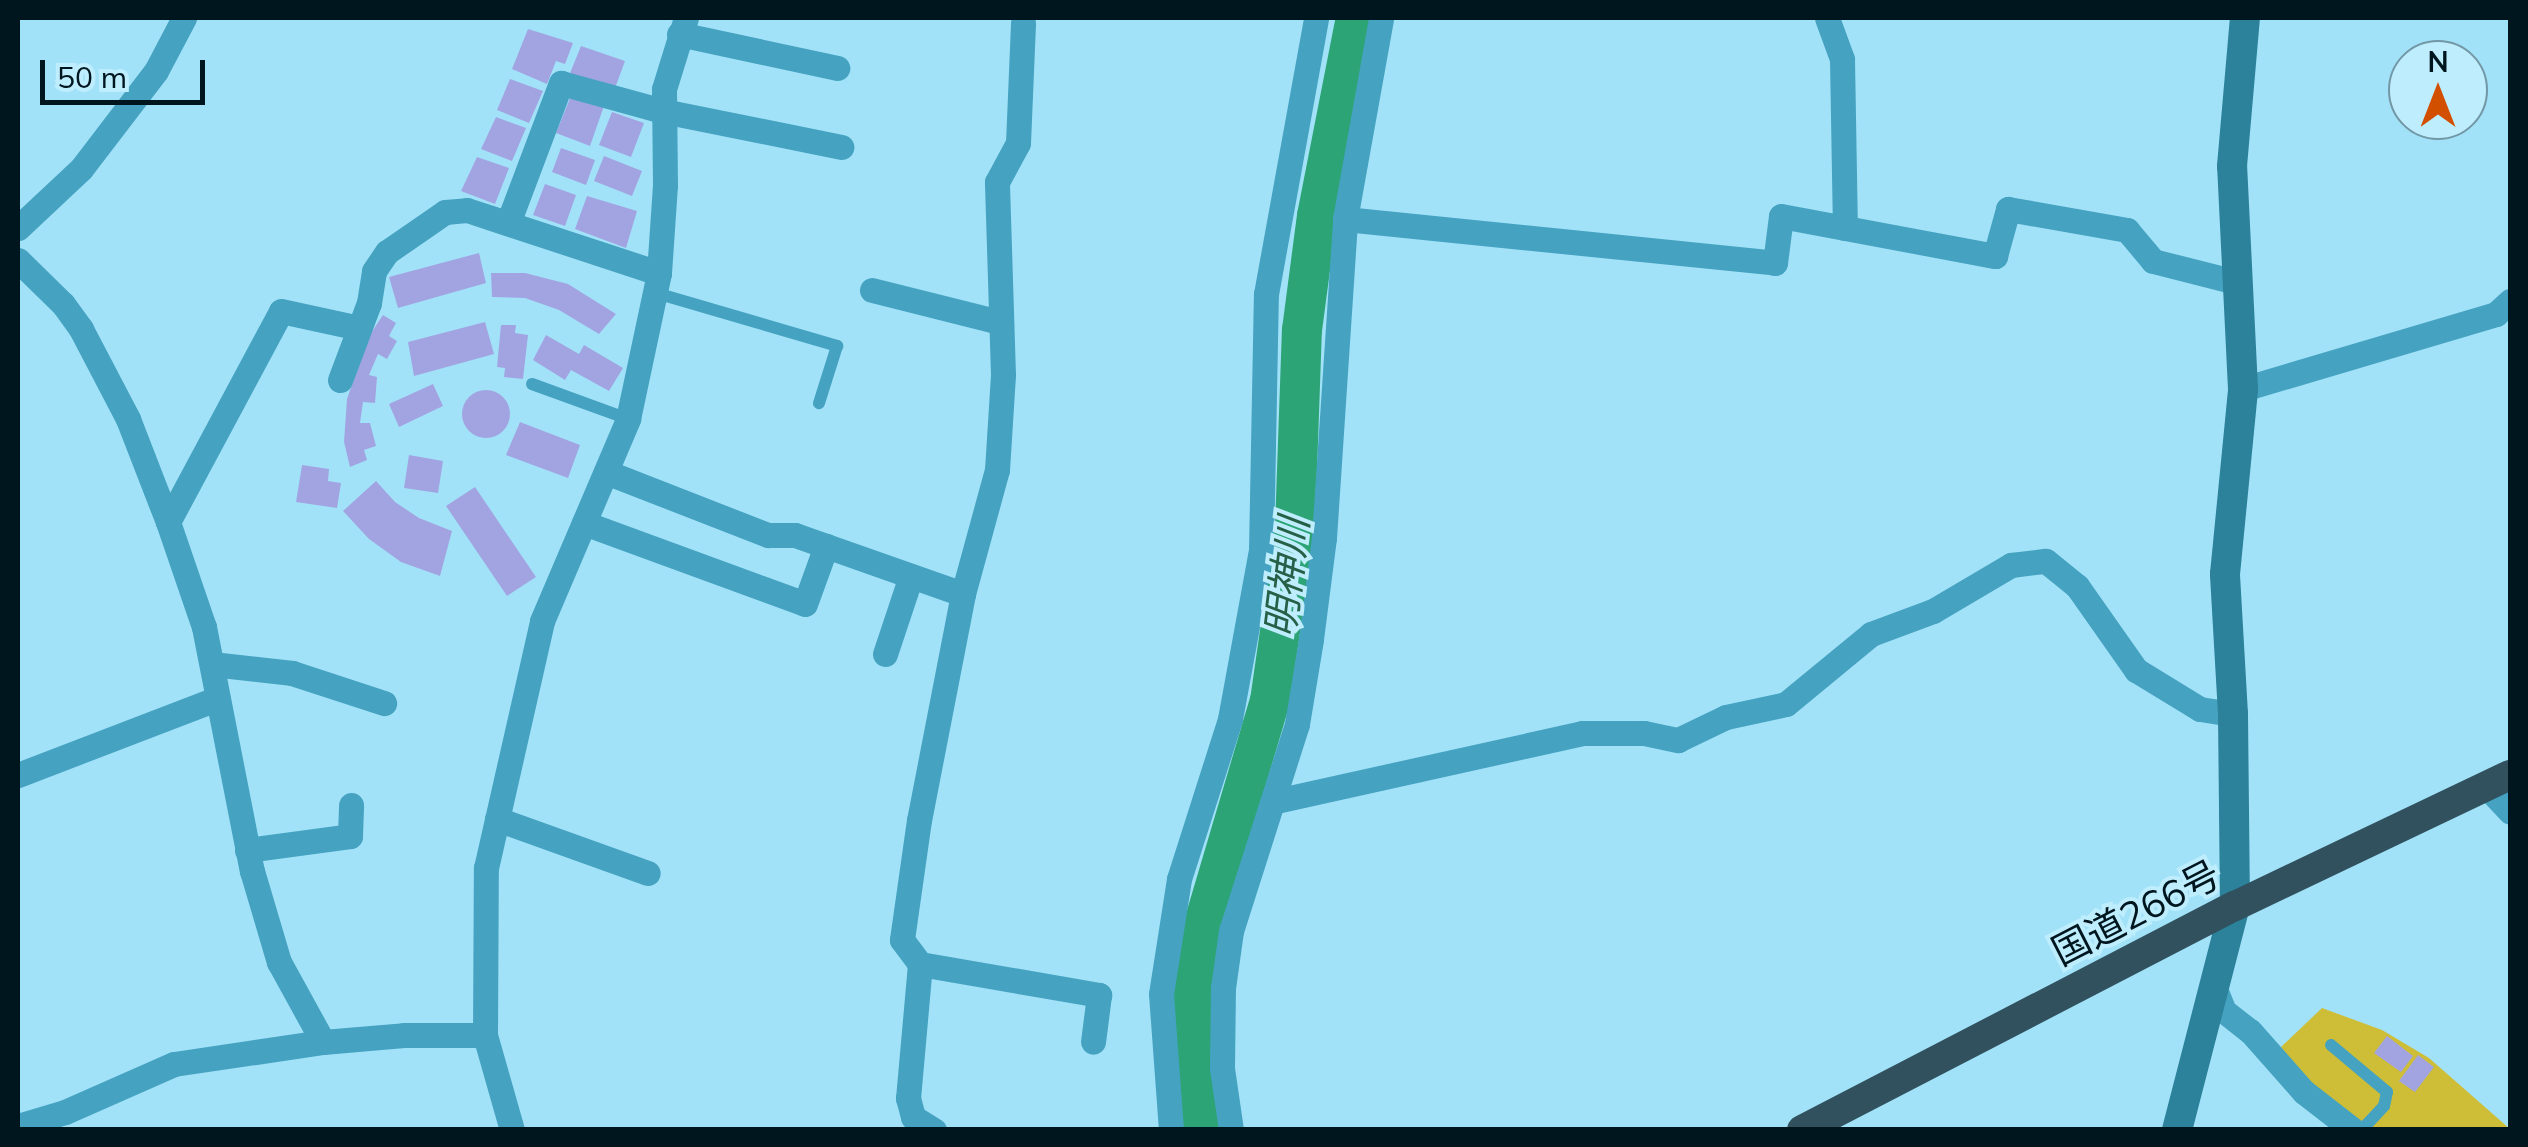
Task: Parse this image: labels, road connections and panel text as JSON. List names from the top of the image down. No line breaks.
{"streets":{"highway":["国道266号"]},"water":["明神川"],"scale_bar":"50 m","north":"top"}
